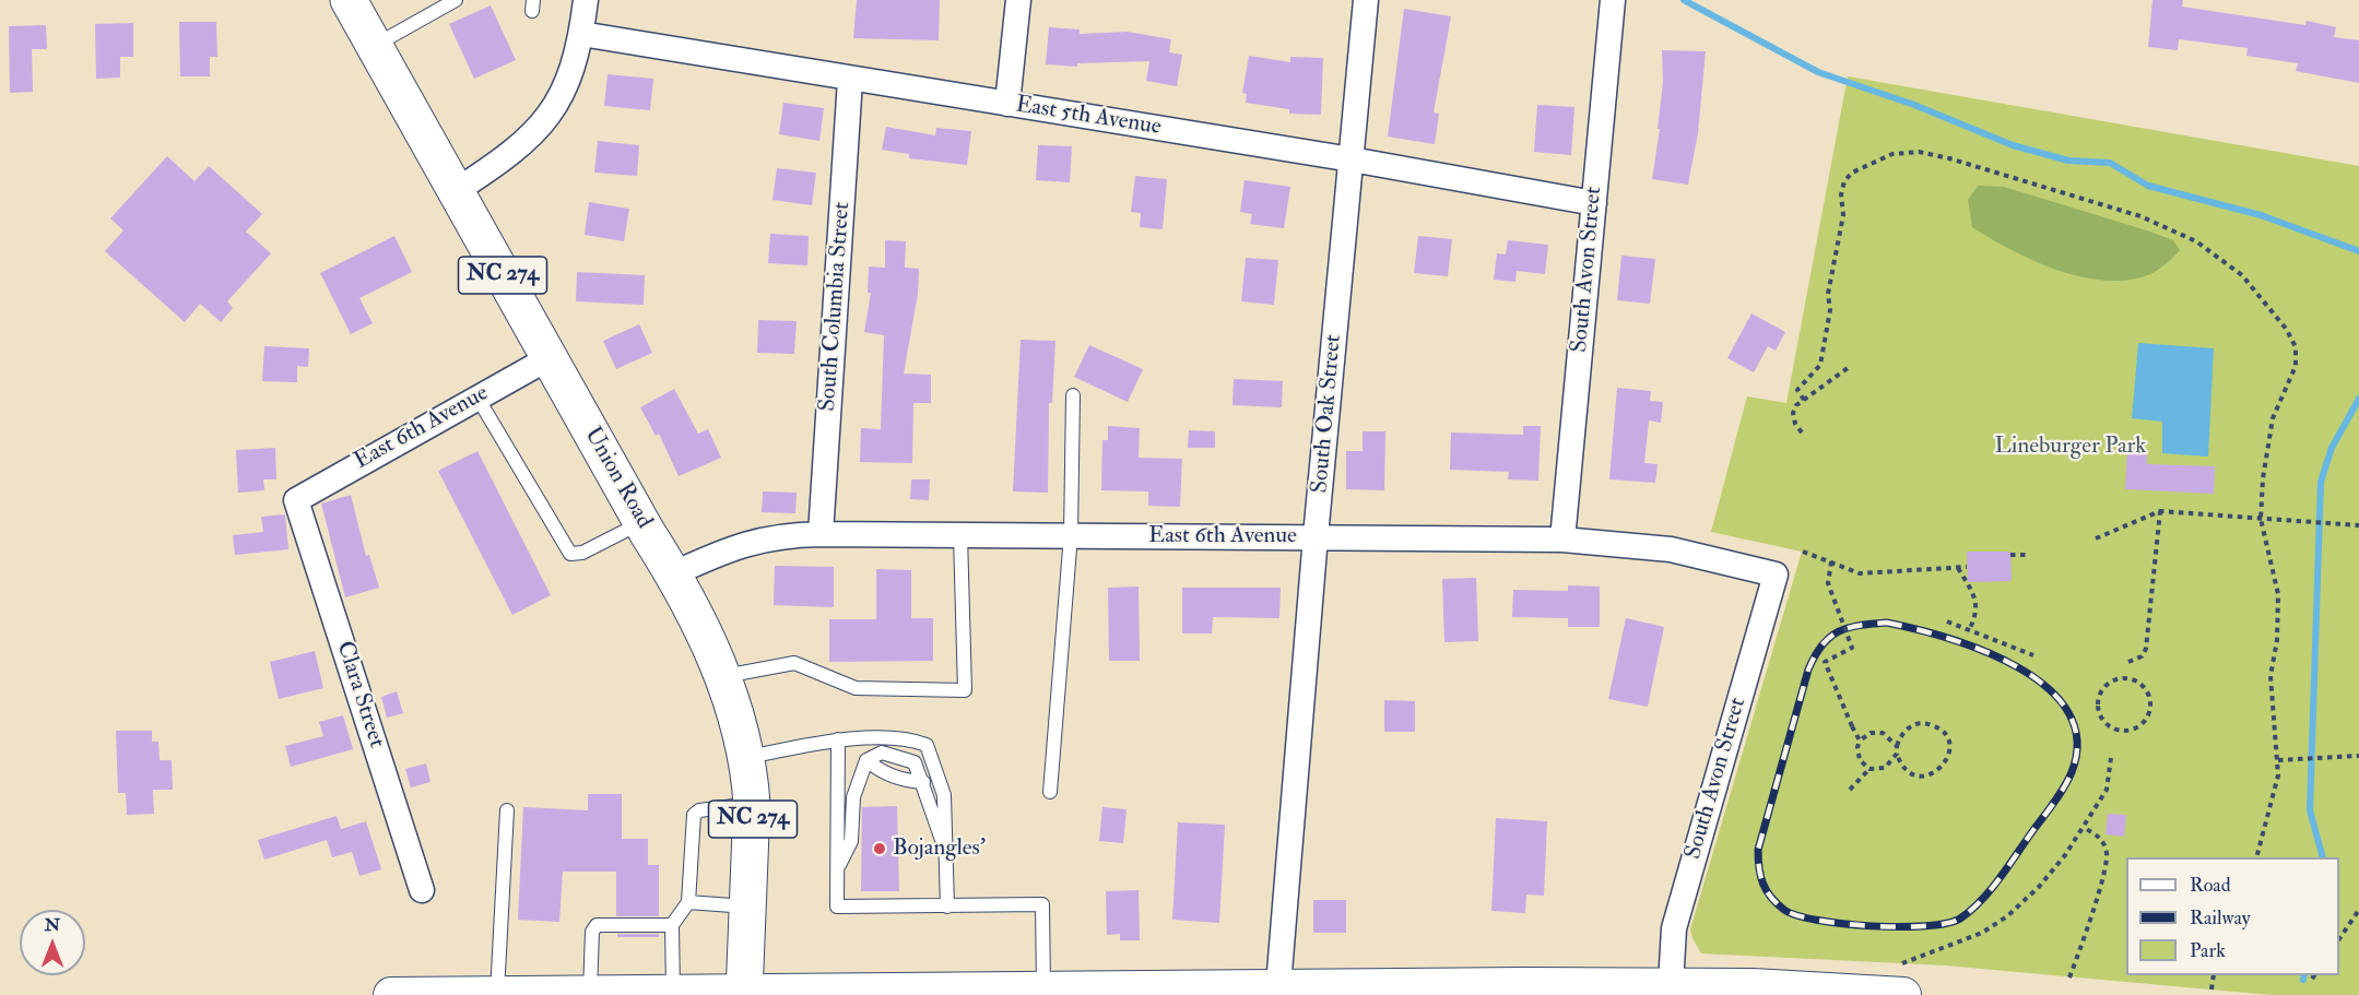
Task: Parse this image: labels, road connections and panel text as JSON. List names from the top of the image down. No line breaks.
{"streets":{"main road":["NC 274","Union Road"],"street":["East 5th Avenue","South Avon Street","South Columbia Street","South Oak Street","East 6th Avenue","Clara Street"]},"crossings":[["East 5th Avenue","South Avon Street"],["East 5th Avenue","South Columbia Street"],["East 5th Avenue","South Oak Street"],["South Avon Street","East 6th Avenue"],["South Columbia Street","East 6th Avenue"],["South Oak Street","East 6th Avenue"],["East 6th Avenue","Union Road"],["East 6th Avenue","Clara Street"]],"parks":["Lineburger Park"],"places":["Bojangles'"],"legend":["Road","Railway","Park"],"north":"top"}
